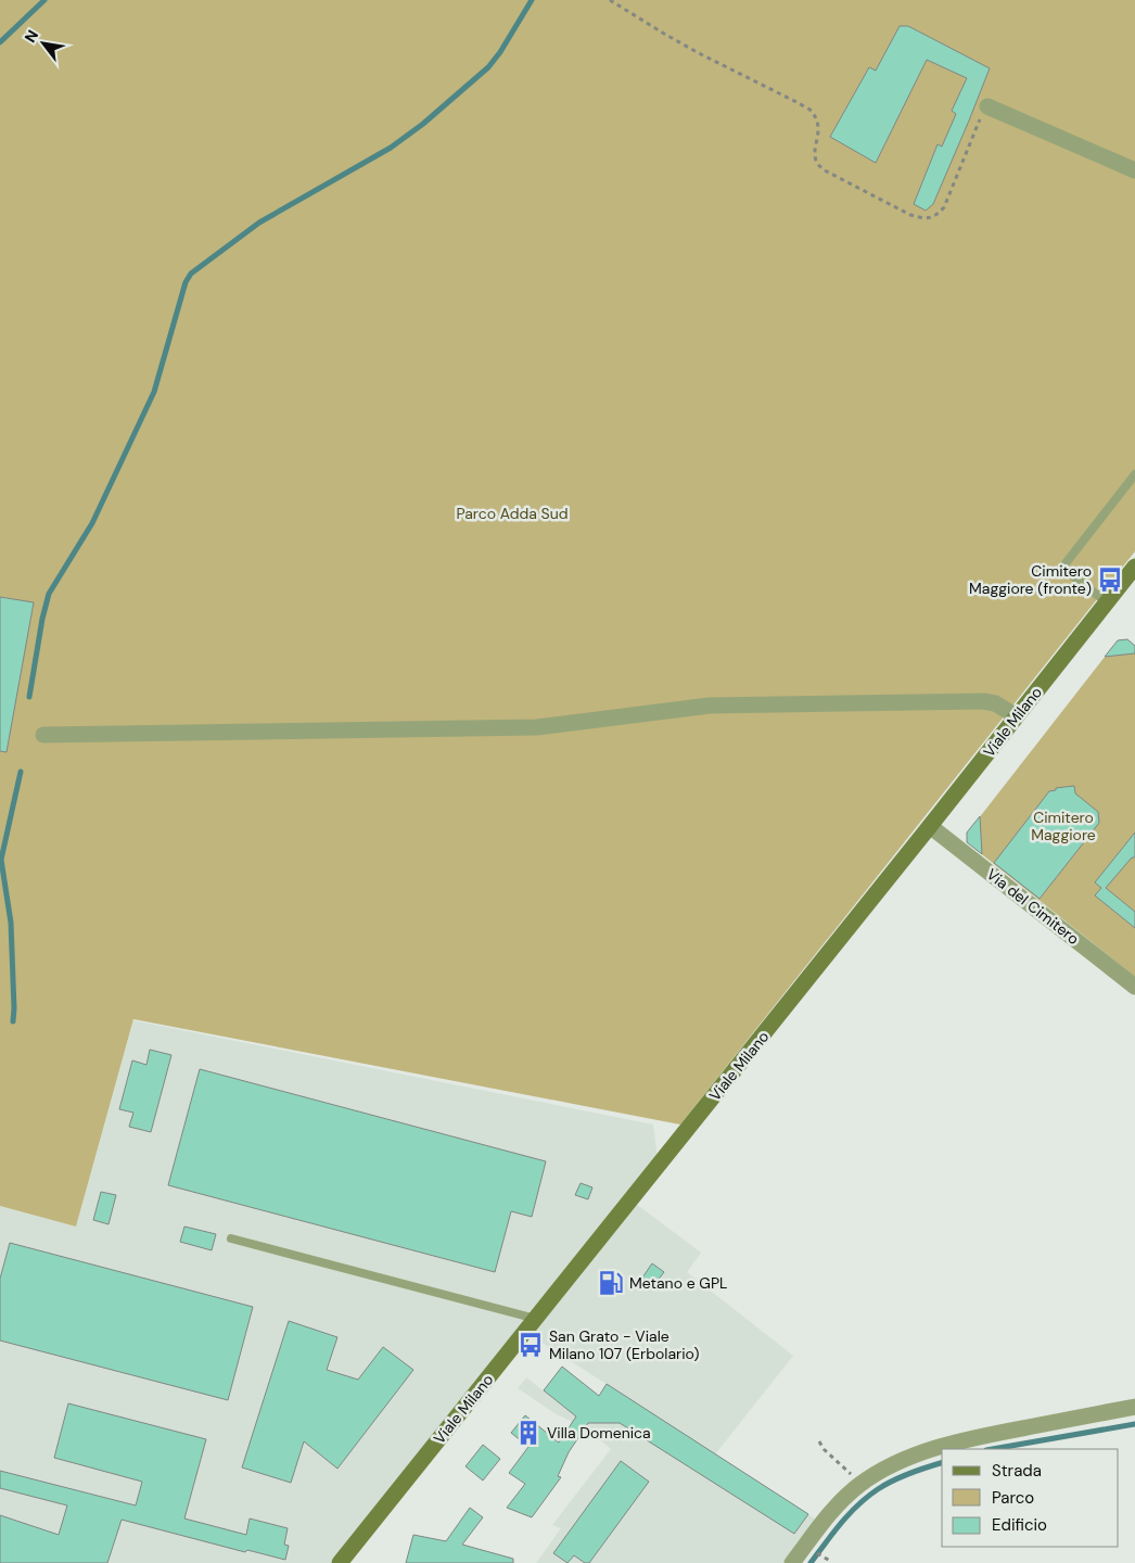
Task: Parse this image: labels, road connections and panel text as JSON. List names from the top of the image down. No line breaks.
{"streets":{"street":["Viale Milano","Via del Cimitero"]},"crossings":[["Viale Milano","Via del Cimitero"]],"parks":["Parco Adda Sud","Cimitero Maggiore"],"places":{"bus stop":["Cimitero Maggiore (fronte)","San Grato - Viale Milano 107 (Erbolario)"],"fuel station":["Metano e GPL"],"building":["Villa Domenica"]},"legend":["Strada","Parco","Edificio"],"north":"top left"}
